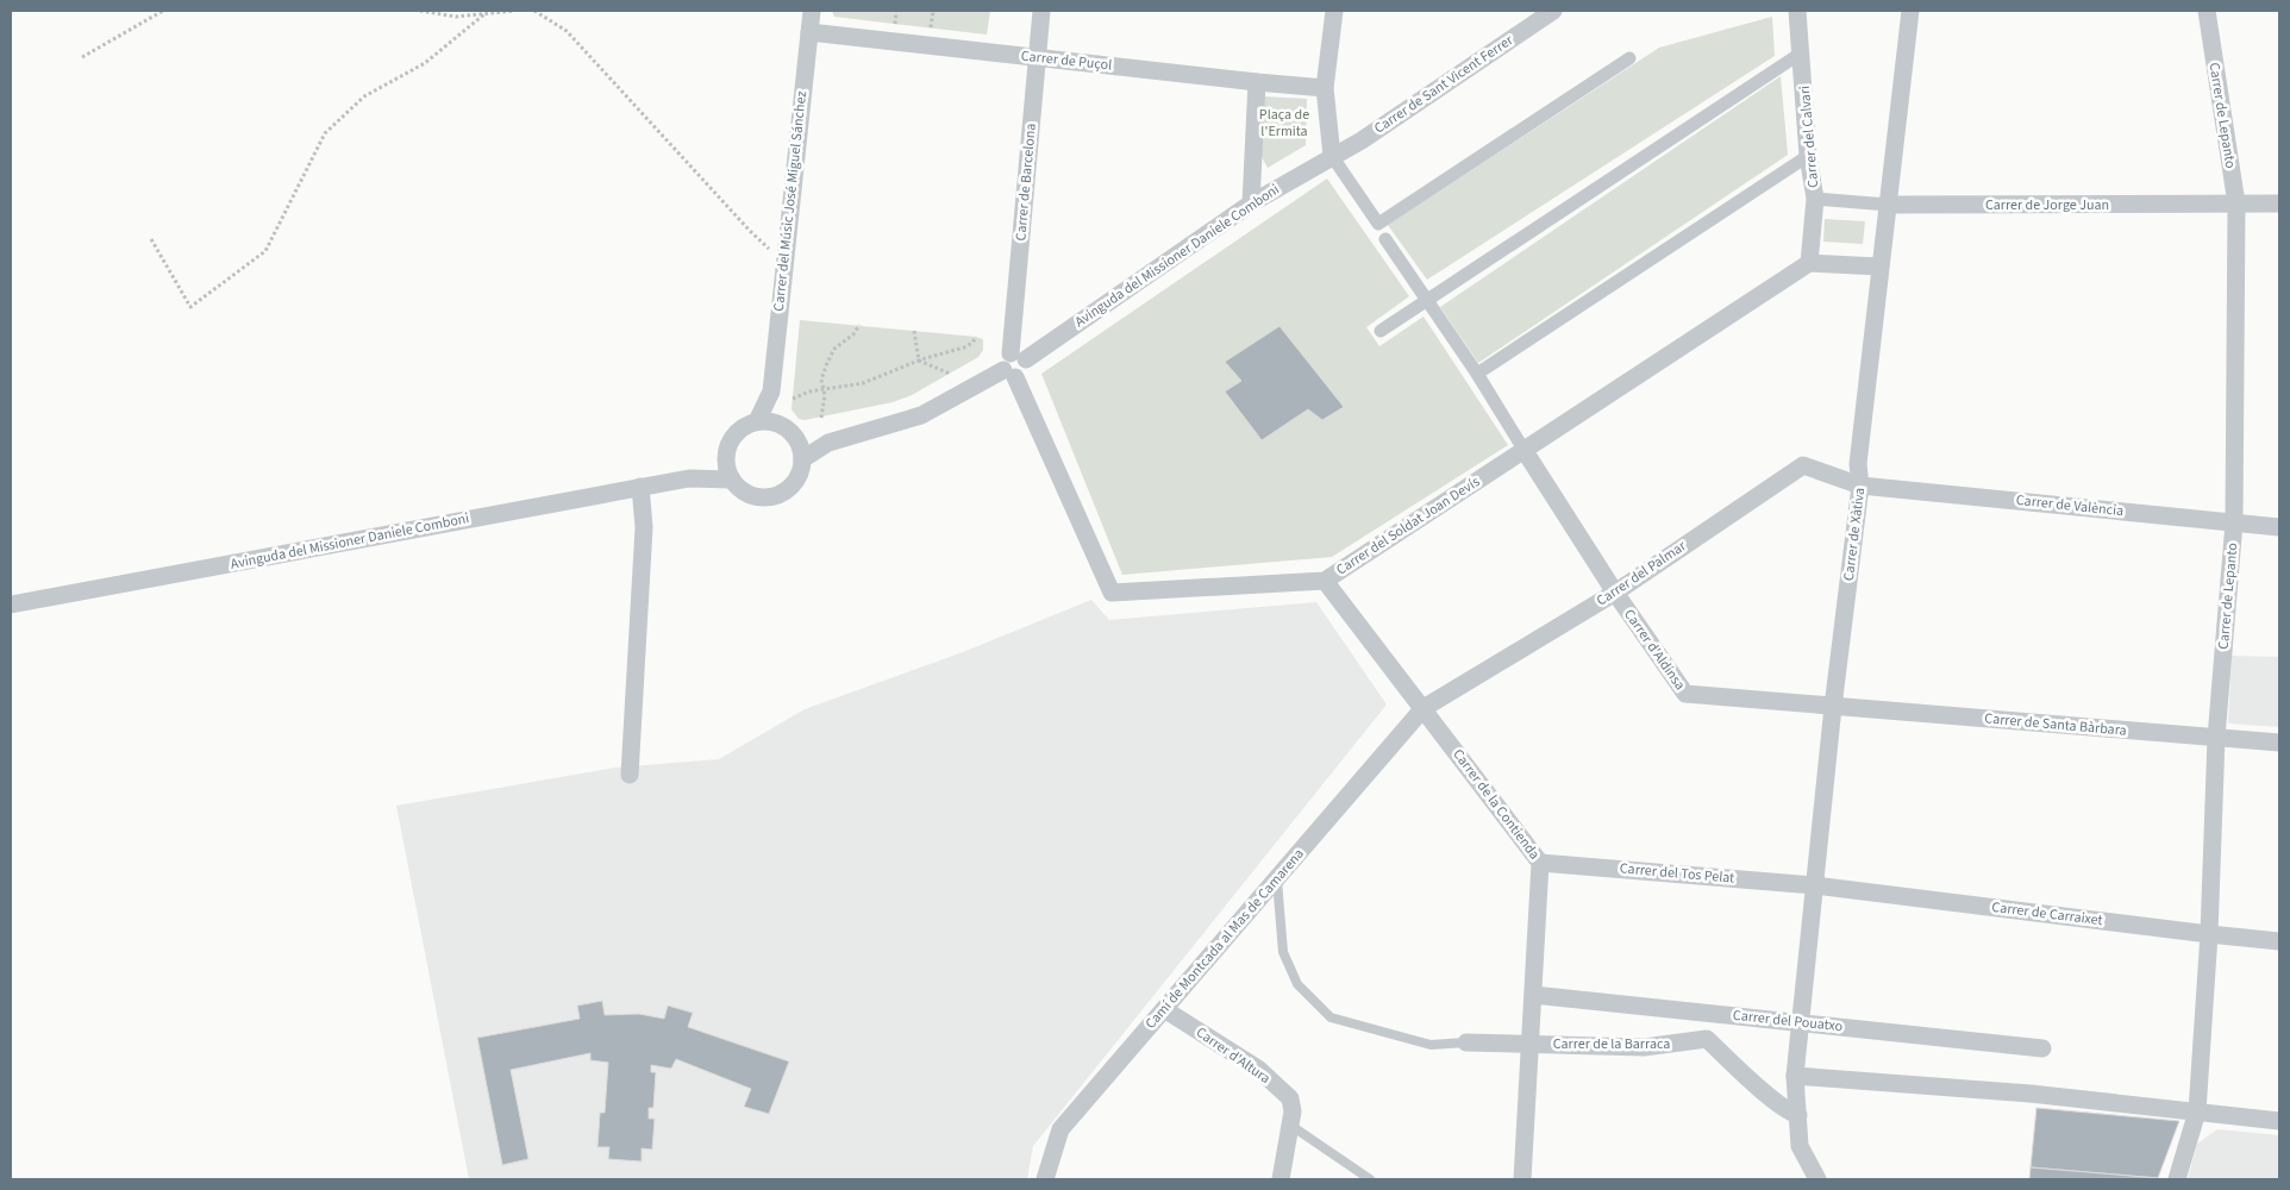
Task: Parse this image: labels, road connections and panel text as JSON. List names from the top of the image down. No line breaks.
{"streets":{"street":["Carrer de Puçol","Carrer de Sant Vicent Ferrer","Carrer de Lepanto","Carrer del Calvari","Carrer de Barcelona","Carrer del Músic José Miguel Sánchez","Carrer de Jorge Juan","Avinguda del Missioner Daniele Comboni","Carrer de València","Carrer del Soldat Joan Devís","Carrer de Xàtiva","Carrer del Palmar","Carrer d'Aldinsa","Carrer de Santa Bàrbara","Carrer de la Contienda","Carrer del Tos Pelat","Carrer de Carraixet","Camí de Montcada al Mas de Camarena","Carrer del Pouatxo","Carrer de la Barraca","Carrer d'Altura"]},"crossings":[["Carrer de Puçol","Carrer de Barcelona"],["Carrer de Puçol","Carrer del Músic José Miguel Sánchez"],["Carrer de Sant Vicent Ferrer","Avinguda del Missioner Daniele Comboni"],["Carrer de Lepanto","Carrer de Jorge Juan"],["Carrer de Lepanto","Carrer de València"],["Carrer de Lepanto","Carrer de Santa Bàrbara"],["Carrer de Lepanto","Carrer de Carraixet"],["Carrer del Calvari","Carrer de Jorge Juan"],["Carrer del Calvari","Carrer del Soldat Joan Devís"],["Carrer de Barcelona","Avinguda del Missioner Daniele Comboni"],["Carrer del Músic José Miguel Sánchez","Avinguda del Missioner Daniele Comboni"],["Carrer de Jorge Juan","Carrer de Xàtiva"],["Carrer de València","Carrer de Xàtiva"],["Carrer de València","Carrer del Palmar"],["Carrer del Soldat Joan Devís","Carrer d'Aldinsa"],["Carrer del Soldat Joan Devís","Carrer de la Contienda"],["Carrer de Xàtiva","Carrer del Palmar"],["Carrer de Xàtiva","Carrer d'Aldinsa"],["Carrer de Xàtiva","Carrer de Santa Bàrbara"],["Carrer de Xàtiva","Carrer del Tos Pelat"],["Carrer de Xàtiva","Carrer de Carraixet"],["Carrer de Xàtiva","Carrer del Pouatxo"],["Carrer de Xàtiva","Carrer de la Barraca"],["Carrer del Palmar","Carrer d'Aldinsa"],["Carrer del Palmar","Carrer de la Contienda"],["Carrer del Palmar","Camí de Montcada al Mas de Camarena"],["Carrer d'Aldinsa","Carrer de Santa Bàrbara"],["Carrer de la Contienda","Carrer del Tos Pelat"],["Carrer de la Contienda","Camí de Montcada al Mas de Camarena"],["Carrer de la Contienda","Carrer del Pouatxo"],["Carrer de la Contienda","Carrer de la Barraca"],["Carrer del Tos Pelat","Carrer de Carraixet"],["Camí de Montcada al Mas de Camarena","Carrer d'Altura"]],"parks":["Plaça de l'Ermita"]}
